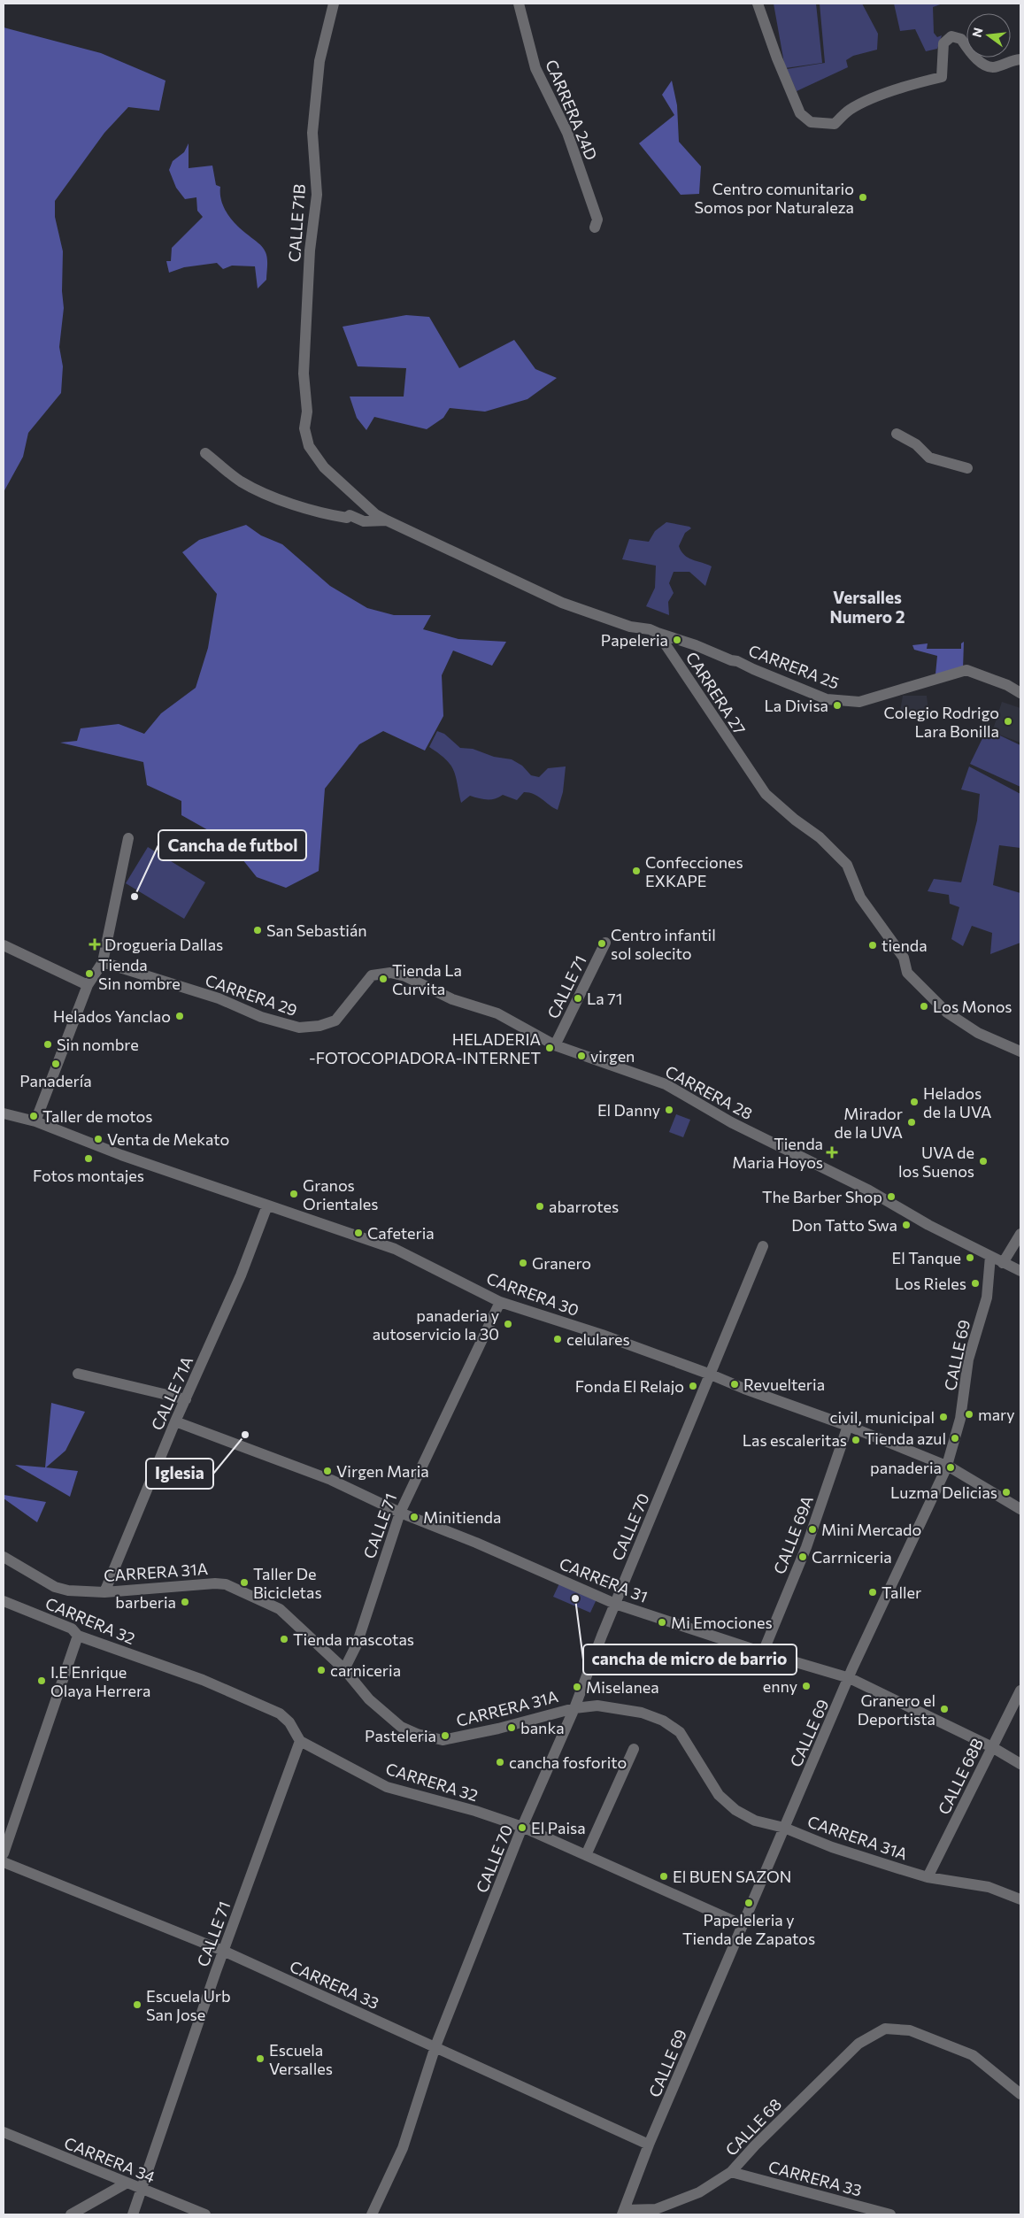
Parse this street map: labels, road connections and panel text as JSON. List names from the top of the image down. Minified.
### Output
{"streets":{"street":["CARRERA 24D","CALLE 71B","CARRERA 25","CARRERA 27","CALLE 71","CARRERA 29","CARRERA 28","CARRERA 30","CALLE 69","CALLE 71A","CALLE 70","CALLE 69A","CARRERA 31A","CARRERA 31","CARRERA 32","CALLE 68B","CARRERA 33","CALLE 68","CARRERA 34"]},"crossings":[["CARRERA 25","CARRERA 27"],["CALLE 71","CARRERA 28"],["CALLE 71","CARRERA 30"],["CALLE 71","CARRERA 31A"],["CALLE 71","CARRERA 31"],["CALLE 71","CARRERA 32"],["CALLE 71","CARRERA 33"],["CALLE 71","CARRERA 34"],["CARRERA 29","CARRERA 28"],["CARRERA 28","CALLE 69"],["CARRERA 30","CALLE 69"],["CARRERA 30","CALLE 71A"],["CARRERA 30","CALLE 70"],["CARRERA 30","CALLE 69A"],["CALLE 69","CARRERA 31A"],["CALLE 69","CARRERA 31"],["CALLE 69","CARRERA 32"],["CALLE 69","CARRERA 33"],["CALLE 69","CALLE 68"],["CALLE 71A","CARRERA 31A"],["CALLE 71A","CARRERA 31"],["CALLE 70","CARRERA 31A"],["CALLE 70","CARRERA 31"],["CALLE 70","CARRERA 32"],["CALLE 70","CARRERA 33"],["CALLE 69A","CARRERA 31"],["CARRERA 31A","CALLE 68B"],["CARRERA 31","CALLE 68B"],["CARRERA 33","CALLE 68"]],"districts":["Versalles Numero 2"],"places":{"other":["Centro comunitario Somos por Naturaleza","Papeleria","La Divisa","Colegio Rodrigo Lara Bonilla","Confecciones EXKAPE","Cancha de futbol","San Sebastián","Centro infantil sol solecito","tienda","Tienda Sin nombre","Tienda La Curvita","La 71","Los Monos","Helados Yanclao","Sin nombre","HELADERIA -FOTOCOPIADORA-INTERNET","virgen","Panadería","Helados de la UVA","El Danny","Taller de motos","Mirador de la UVA","Venta de Mekato","Fotos montajes","UVA de los Suenos","Granos Orientales","The Barber Shop","abarrotes","Don Tatto Swa","Cafeteria","El Tanque","Granero","Los Rieles","panaderia y autoservicio la 30","celulares","Revuelteria","Fonda El Relajo","mary","civil, municipal","Iglesia","Tienda azul","Las escaleritas","panaderia","Virgen Maria","Luzma Delicias","Minitienda","Mini Mercado","Carrniceria","Taller De Bicicletas","Taller","cancha de micro de barrio","barberia","Mi Emociones","Tienda mascotas","carniceria","I.E Enrique Olaya Herrera","enny","Miselanea","Granero el Deportista","banka","Pasteleria","cancha fosforito","El Paisa","El BUEN SAZON","Papeleleria y Tienda de Zapatos","Escuela Urb San Jose","Escuela Versalles"],"health":["Drogueria Dallas","Tienda Maria Hoyos"]},"north":"left"}
